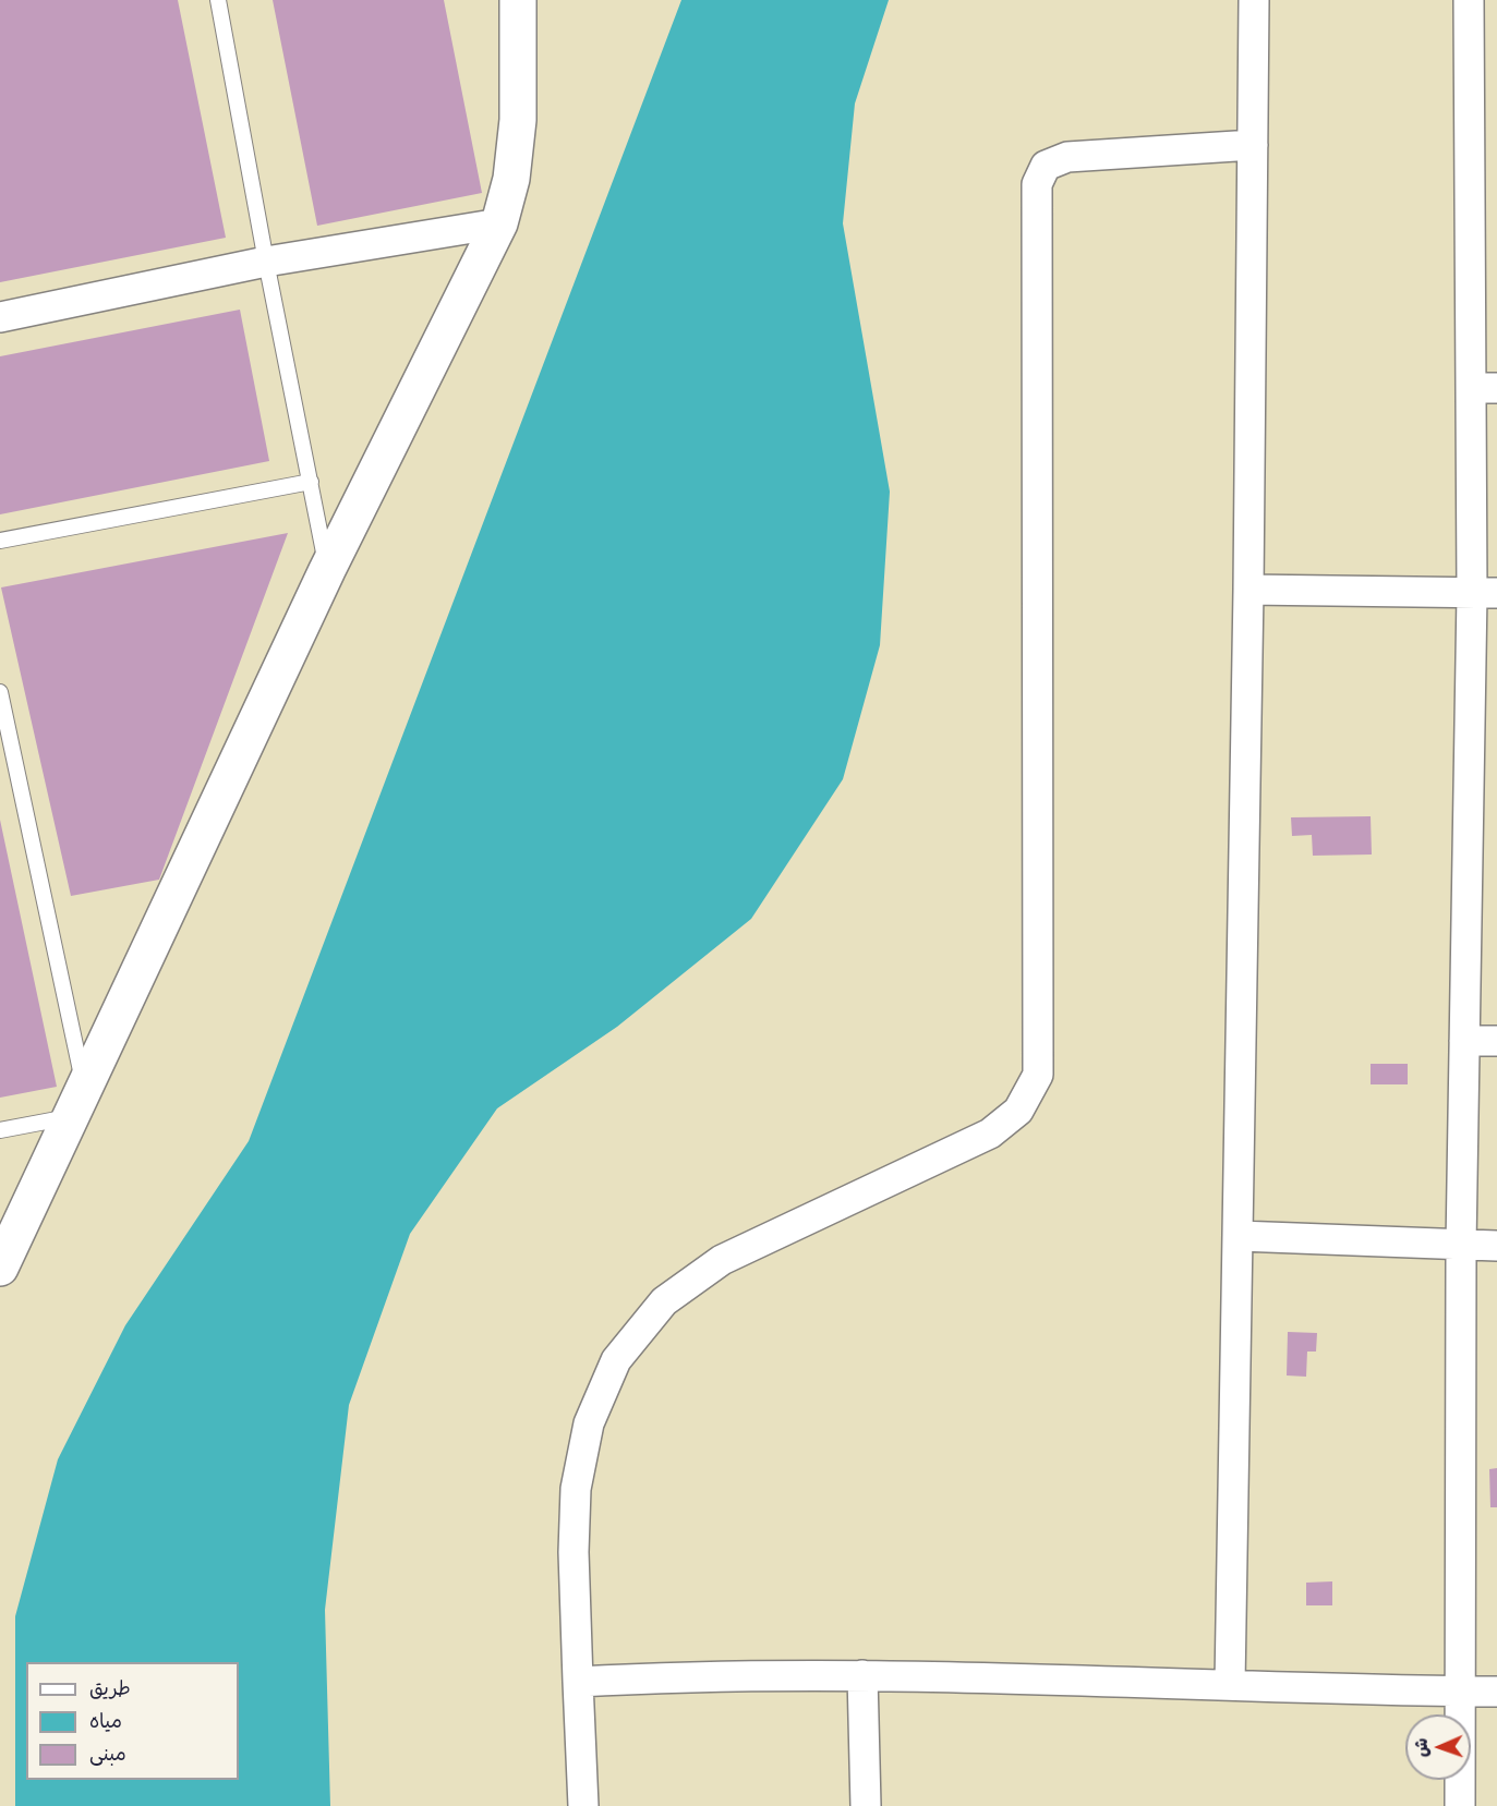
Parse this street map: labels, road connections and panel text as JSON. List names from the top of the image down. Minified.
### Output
{"legend":["طريق","مياه","مبنى"],"north":"left"}
